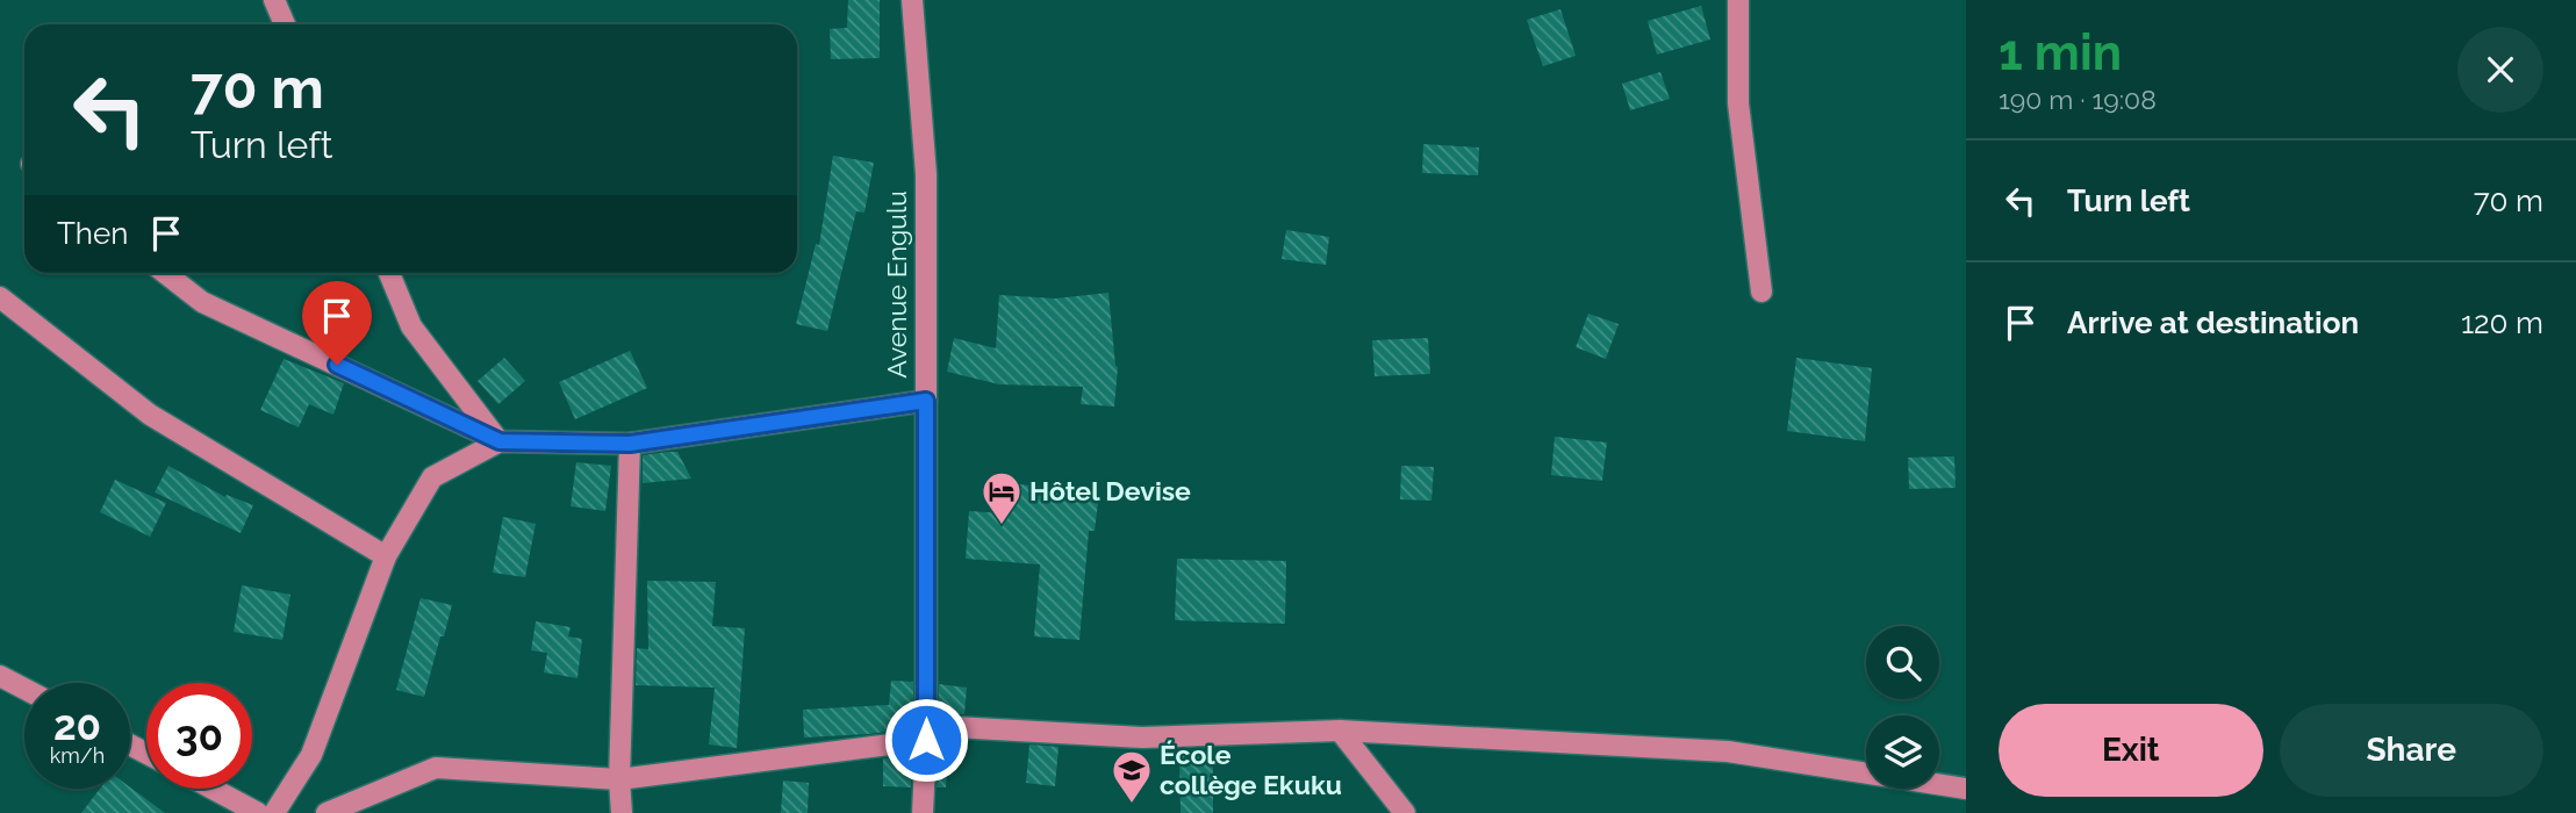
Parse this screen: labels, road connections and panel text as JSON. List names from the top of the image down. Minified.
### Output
{"streets":{"street":["Avenue Engulu"]},"places":{"hotel":["Hôtel Devise"],"school or university":["École collège Ekuku"]},"page":{"heading":["1 min","190 m · 19:08"],"turn":["70 m","Turn left"],"list":[{"name":"Turn left","value":"70 m"},{"name":"Arrive at destination","value":"120 m"}],"then":"Then","speed":"20 km/h","limit":"30","buttons":["Exit","Share"]}}
